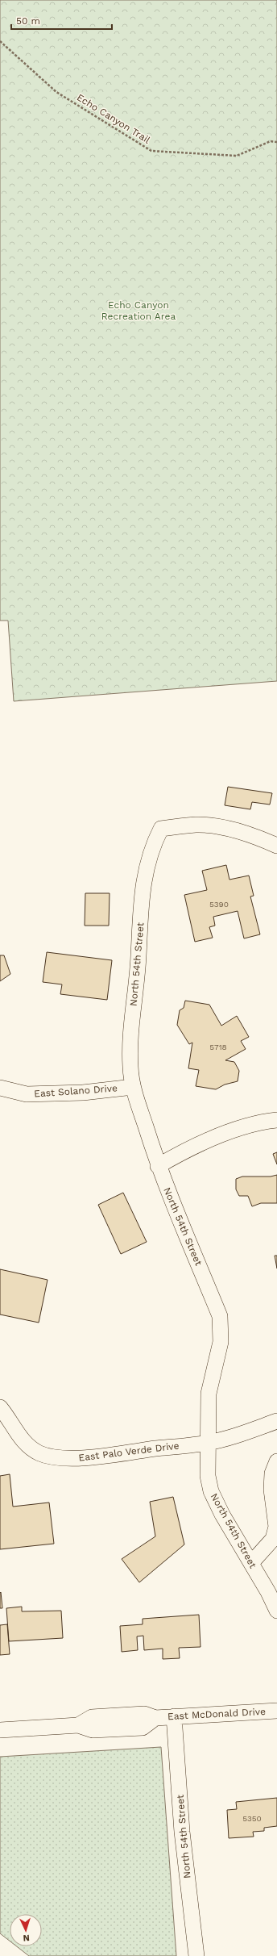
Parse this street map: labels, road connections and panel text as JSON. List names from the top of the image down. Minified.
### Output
{"streets":{"street":["North 54th Street","East Solano Drive","East Palo Verde Drive","East McDonald Drive"],"path":["Echo Canyon Trail"]},"crossings":[["North 54th Street","East Solano Drive"],["North 54th Street","East Palo Verde Drive"],["North 54th Street","East McDonald Drive"]],"parks":["Echo Canyon Recreation Area"],"house_numbers":["5390","5718","5350"],"scale_bar":"50 m","north":"bottom"}
